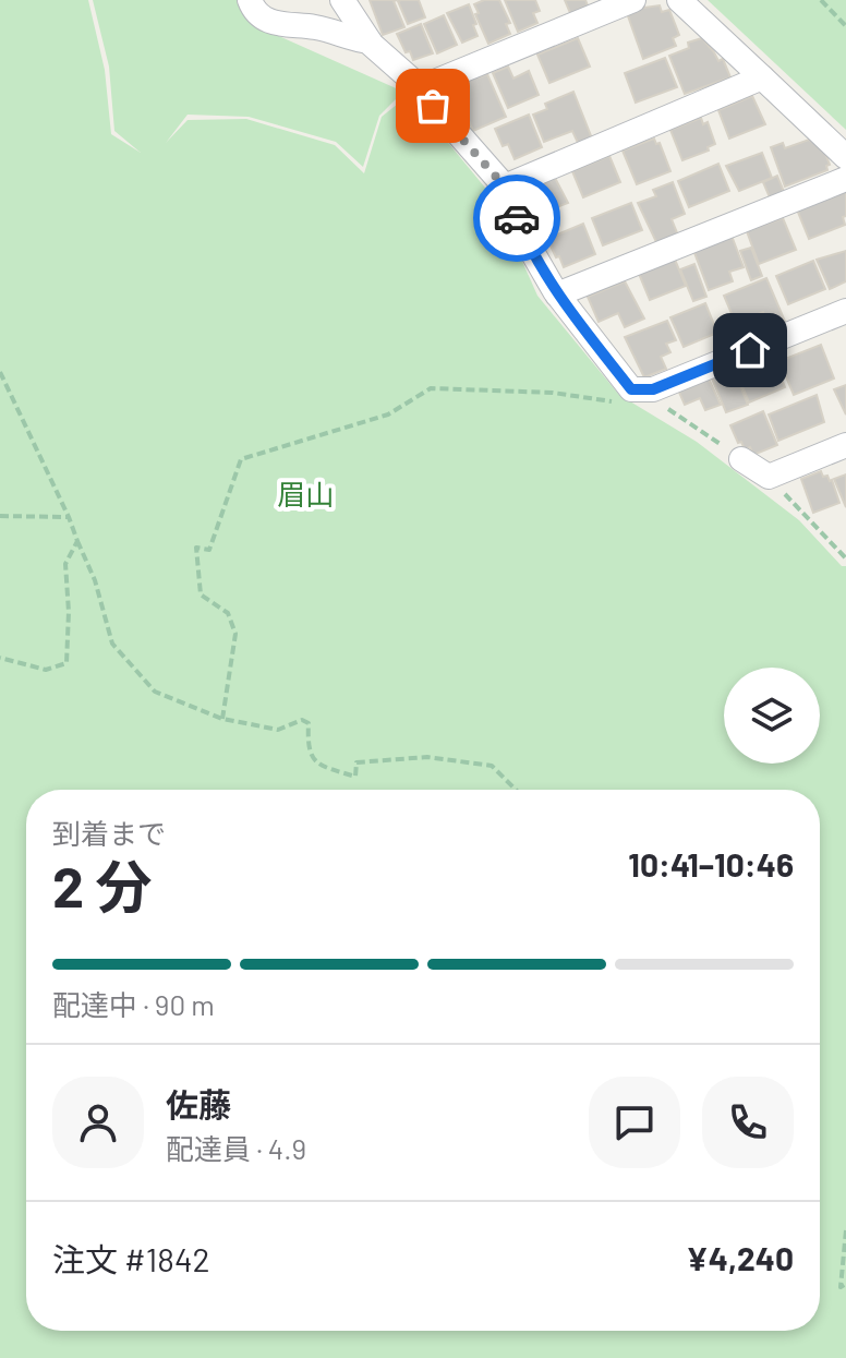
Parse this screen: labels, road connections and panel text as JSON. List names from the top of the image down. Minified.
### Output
{"parks":["眉山"],"page":{"heading":["2 分","到着まで","10:41–10:46"],"panel":["佐藤","配達員 · 4.9","注文 #1842","¥4,240"],"bar":"配達中 · 90 m"}}
